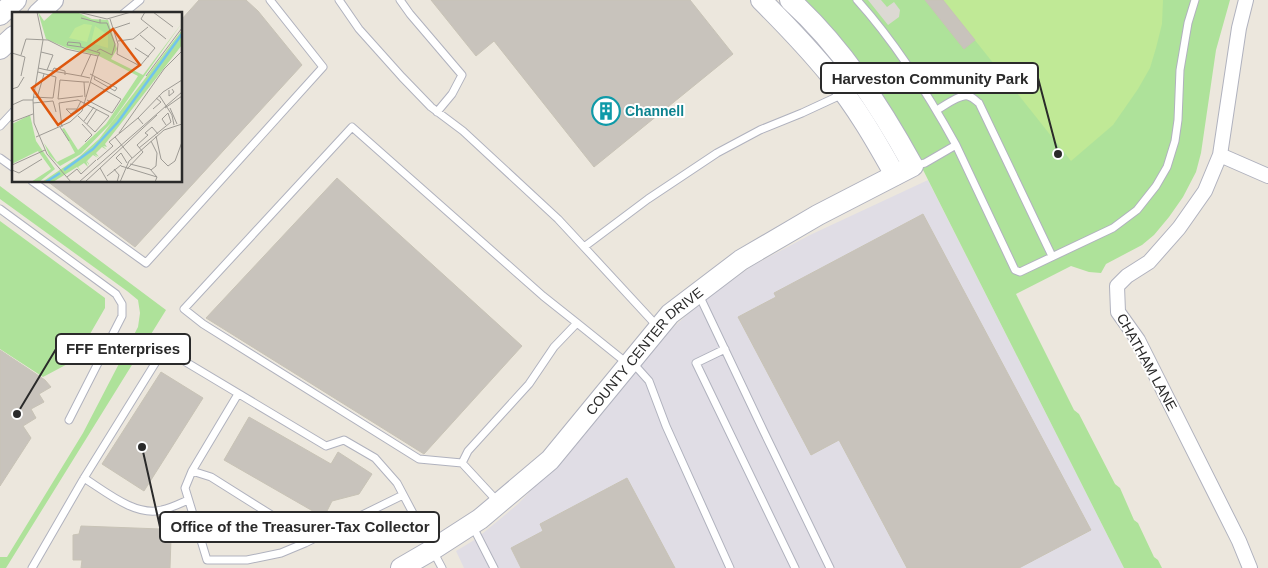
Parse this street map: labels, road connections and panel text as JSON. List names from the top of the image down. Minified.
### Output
{"streets":{"street":["COUNTY CENTER DRIVE","CHATHAM LANE"]},"places":{"building":["Channell"],"other":["Harveston Community Park","FFF Enterprises","Office of the Treasurer-Tax Collector"]}}
